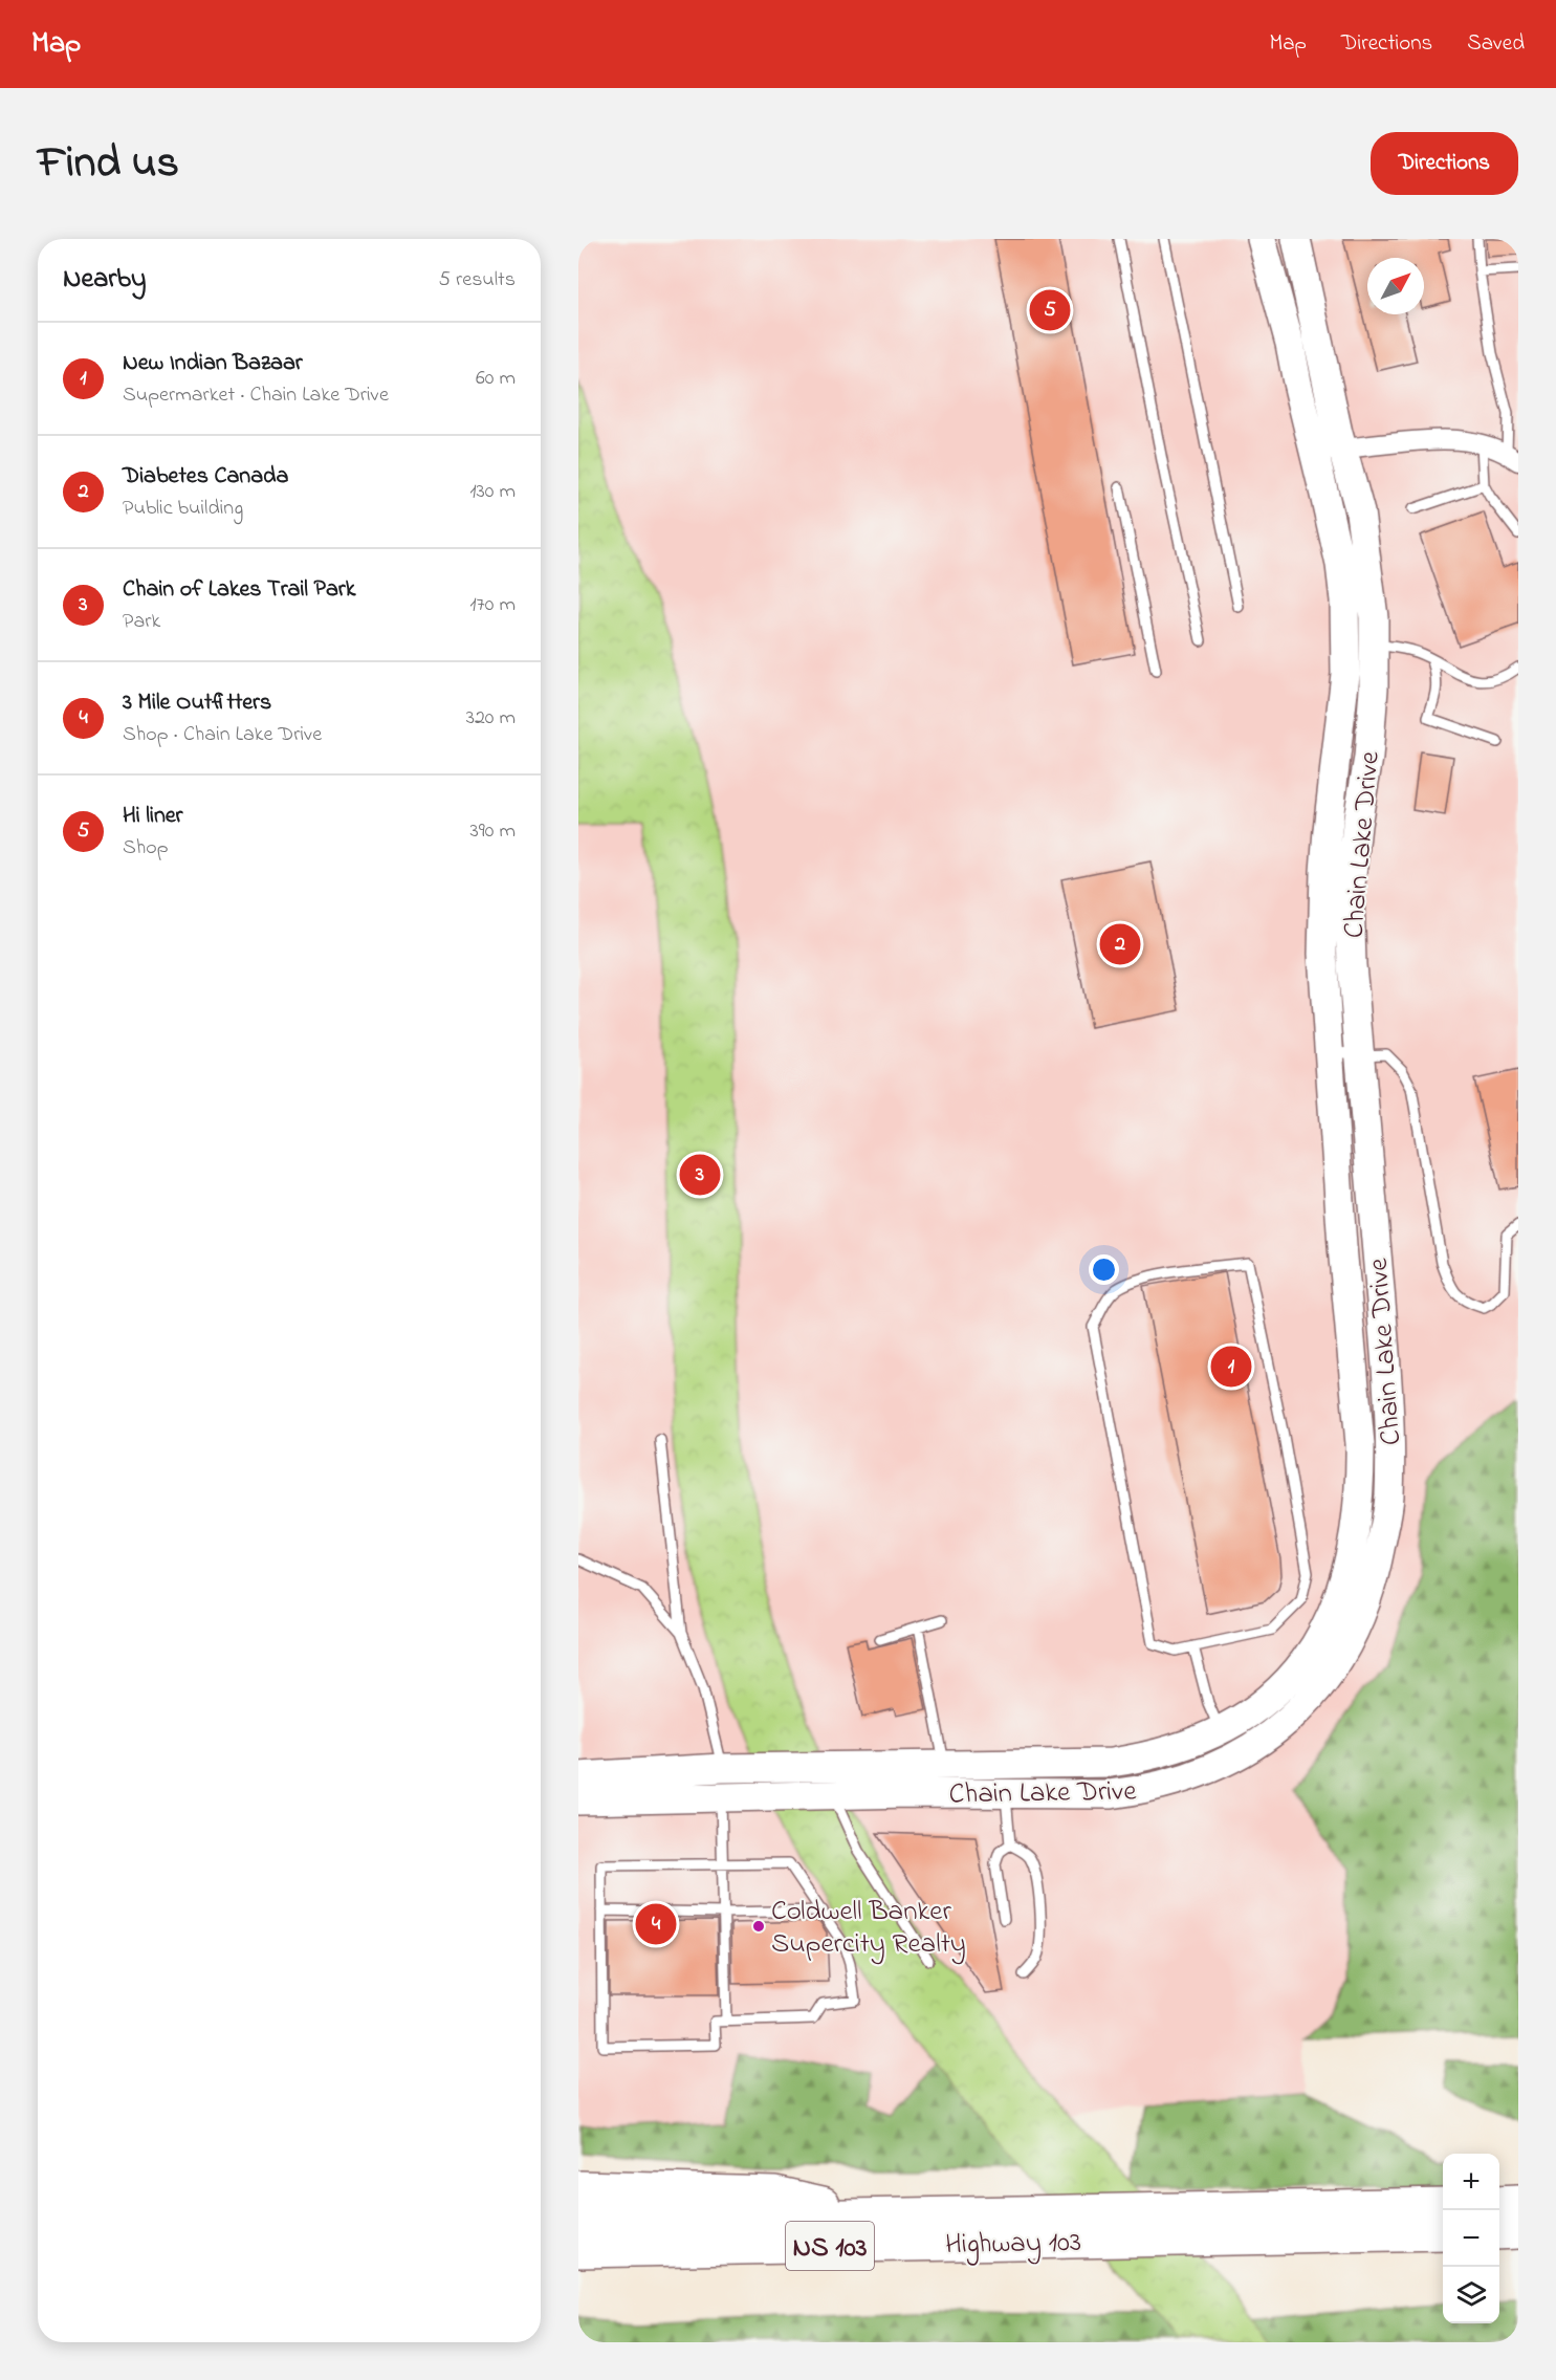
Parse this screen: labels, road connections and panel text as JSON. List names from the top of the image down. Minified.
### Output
{"streets":{"highway":["Highway 103","NS 103"],"street":["Chain Lake Drive"]},"places":["Coldwell Banker Supercity Realty"],"north":"top right","page":{"header":"Map","nav":["Map","Directions","Saved"],"title":"Find us","buttons":"Directions","heading":["Nearby","5 results"],"pins":["5","2","3","1","4"],"list":[{"mark":"1","name":"New Indian Bazaar","note":"Supermarket · Chain Lake Drive","value":"60 m"},{"mark":"2","name":"Diabetes Canada","note":"Public building","value":"130 m"},{"mark":"3","name":"Chain of Lakes Trail Park","note":"Park","value":"170 m"},{"mark":"4","name":"3 Mile Outfitters","note":"Shop · Chain Lake Drive","value":"320 m"},{"mark":"5","name":"Hi liner","note":"Shop","value":"390 m"}],"map_buttons":["+","−"]}}
